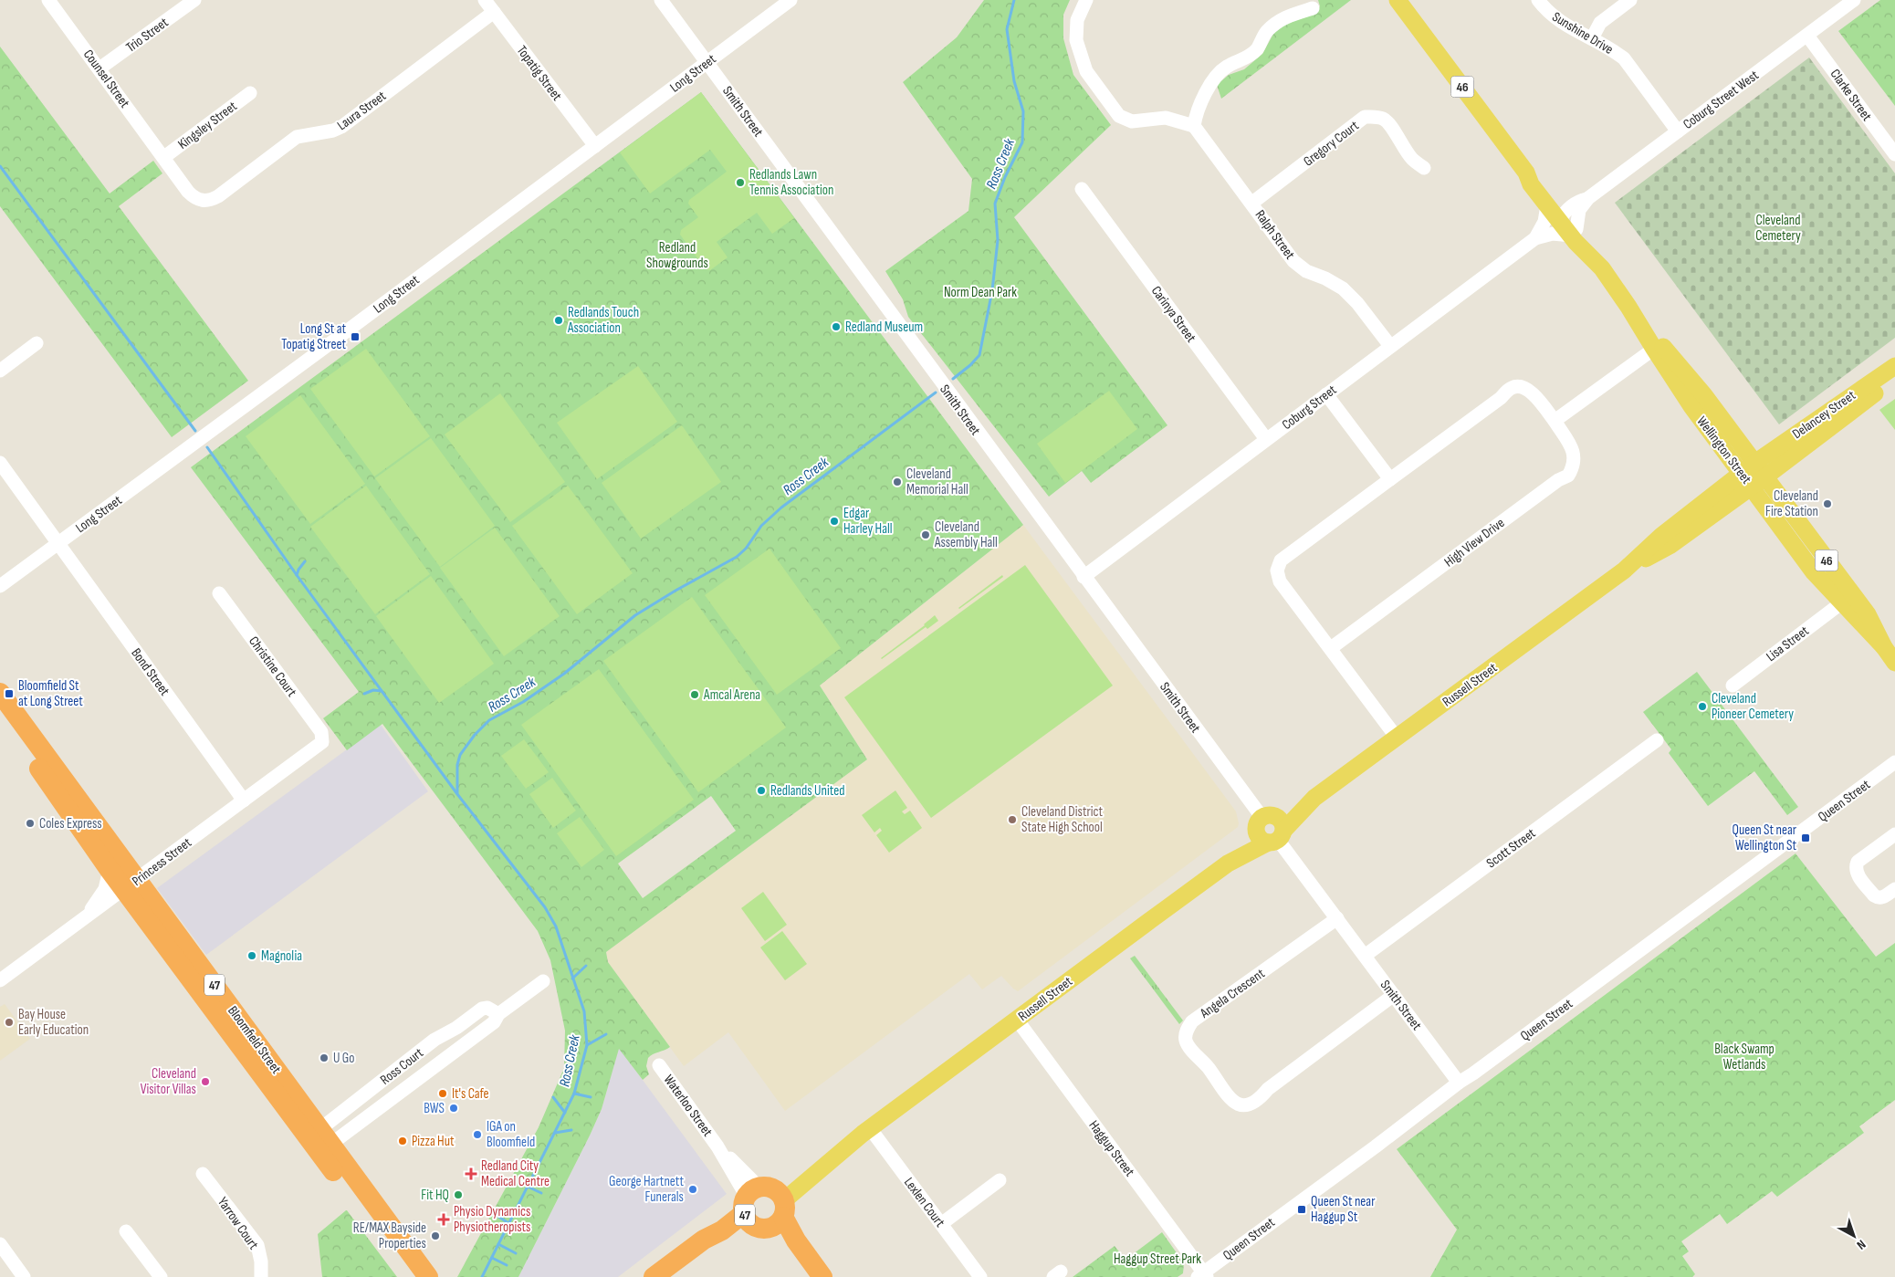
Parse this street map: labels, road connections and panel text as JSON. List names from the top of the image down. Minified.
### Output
{"streets":{"highway":["Russell Street","47","Bloomfield Street","Waterloo Street"],"main road":["46","Delancey Street","Wellington Street"],"street":["Sunshine Drive","Trio Street","Topatig Street","Long Street","Counsel Street","Clarke Street","Coburg Street West","Laura Street","Smith Street","Kingsley Street","Gregory Court","Ralph Street","Carinya Street","Coburg Street","High View Drive","Lisa Street","Christine Court","Bond Street","Queen Street","Scott Street","Princess Street","Angela Crescent","Ross Court","Haggup Street","Lexlen Court","Yarrow Court"]},"crossings":[["Sunshine Drive","Coburg Street West"],["Trio Street","Counsel Street"],["Topatig Street","Long Street"],["Topatig Street","Laura Street"],["Long Street","Smith Street"],["Long Street","Bond Street"],["Counsel Street","Laura Street"],["Counsel Street","Kingsley Street"],["Clarke Street","Coburg Street West"],["Coburg Street West","Coburg Street"],["Coburg Street West","Wellington Street"],["Laura Street","Kingsley Street"],["Smith Street","Coburg Street"],["Smith Street","Russell Street"],["Smith Street","Queen Street"],["Smith Street","Scott Street"],["Smith Street","Angela Crescent"],["Gregory Court","Ralph Street"],["Ralph Street","Coburg Street"],["Carinya Street","Coburg Street"],["Coburg Street","Wellington Street"],["Delancey Street","Wellington Street"],["Delancey Street","Russell Street"],["Wellington Street","Lisa Street"],["Wellington Street","Russell Street"],["High View Drive","Russell Street"],["Christine Court","Princess Street"],["Bond Street","Princess Street"],["Russell Street","Waterloo Street"],["Russell Street","Haggup Street"],["Russell Street","Lexlen Court"],["Queen Street","Haggup Street"],["Princess Street","Bloomfield Street"],["Bloomfield Street","Ross Court"]],"water":["Ross Creek"],"parks":["Cleveland Cemetery","Redland Showgrounds","Norm Dean Park","Black Swamp Wetlands","Haggup Street Park"],"places":{"other":["Redlands Lawn Tennis Association","Redlands Touch Association","Redland Museum","Cleveland Memorial Hall","Cleveland Fire Station","Edgar Harley Hall","Cleveland Assembly Hall","Amcal Arena","Cleveland Pioneer Cemetery","Redlands United","Cleveland District State High School","Coles Express","Magnolia","Bay House Early Education","U Go","Cleveland Visitor Villas","It's Cafe","BWS","IGA on Bloomfield","Pizza Hut","George Hartnett Funerals","Fit HQ","RE/MAX Bayside Properties"],"transit":["Long St at Topatig Street","Bloomfield St at Long Street","Queen St near Wellington St","Queen St near Haggup St"],"health":["Redland City Medical Centre","Physio Dynamics Physiotheropists"]},"north":"bottom right"}
